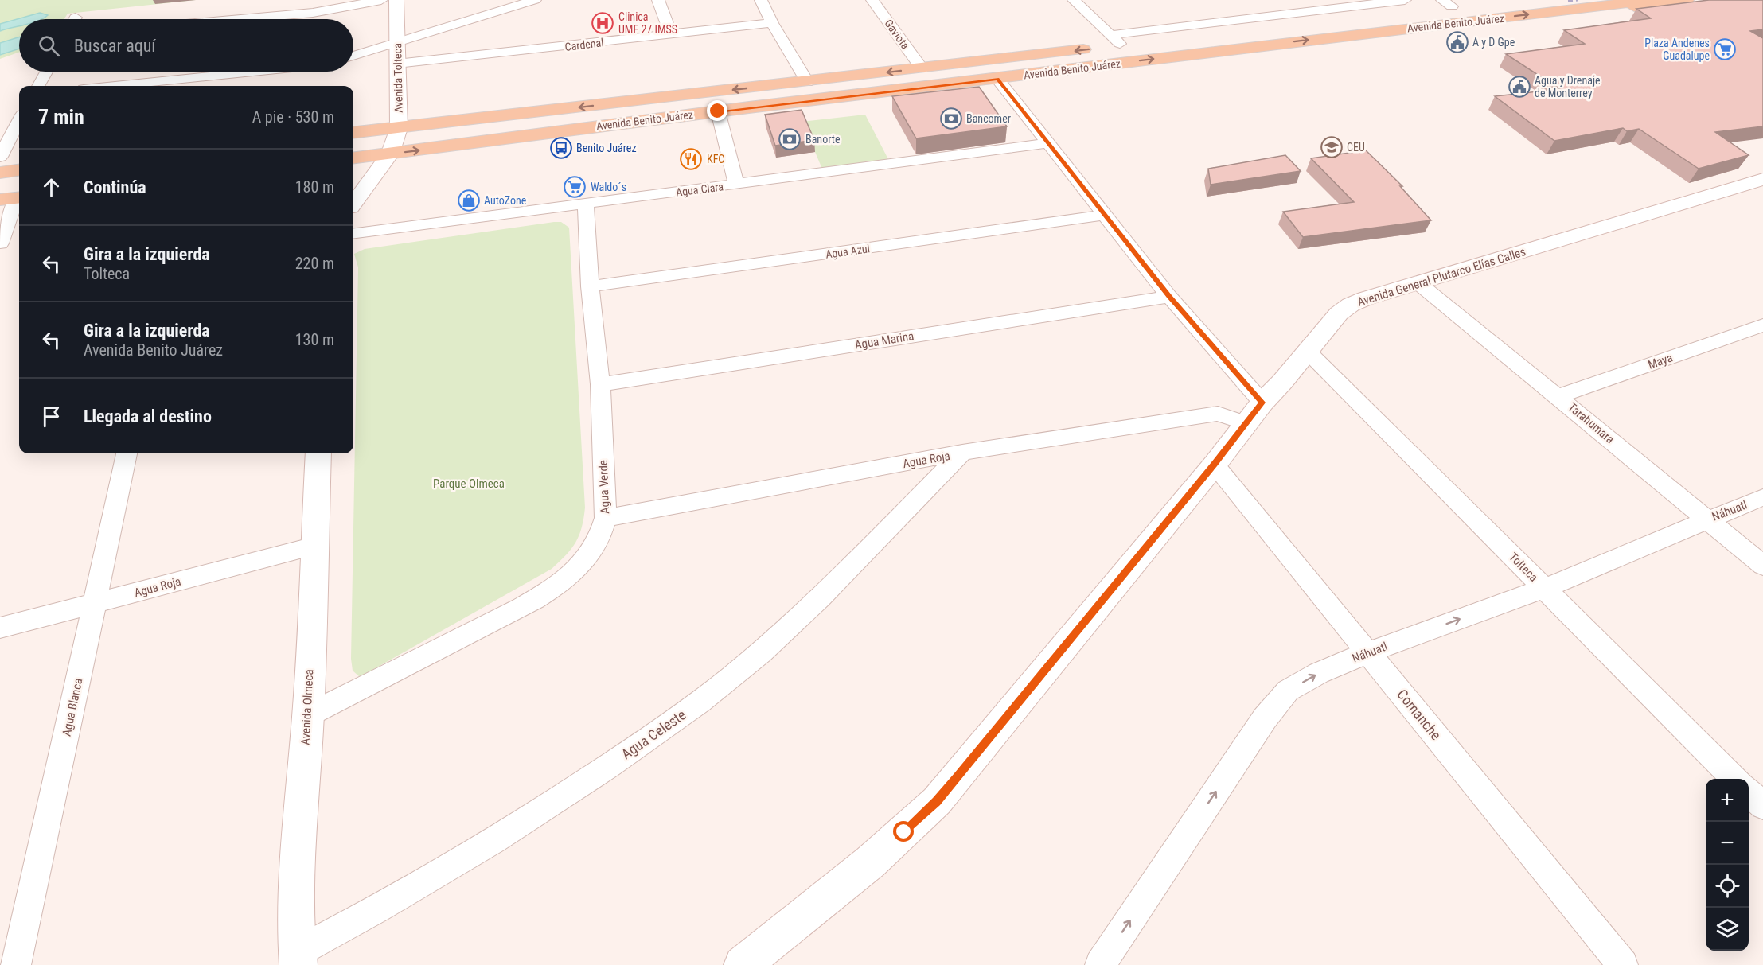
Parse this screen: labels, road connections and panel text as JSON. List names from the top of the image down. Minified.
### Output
{"streets":{"main road":["Avenida Benito Juárez"],"street":["Gaviota","Cardenal","Avenida Tolteca","Agua Clara","Agua Azul","Avenida General Plutarco Elías Calles","Agua Marina","Maya","Tarahumara","Agua Roja","Agua Verde","Náhuatl","Tolteca","Agua Blanca","Avenida Olmeca","Comanche","Agua Celeste"]},"crossings":[["Avenida Benito Juárez","Gaviota"],["Avenida Benito Juárez","Avenida Tolteca"],["Cardenal","Avenida Tolteca"],["Agua Clara","Agua Verde"],["Agua Azul","Agua Verde"],["Avenida General Plutarco Elías Calles","Tarahumara"],["Avenida General Plutarco Elías Calles","Agua Roja"],["Avenida General Plutarco Elías Calles","Tolteca"],["Avenida General Plutarco Elías Calles","Comanche"],["Agua Marina","Agua Verde"],["Maya","Tarahumara"],["Tarahumara","Náhuatl"],["Agua Roja","Agua Verde"],["Agua Roja","Agua Blanca"],["Agua Roja","Avenida Olmeca"],["Agua Roja","Agua Celeste"],["Agua Verde","Avenida Olmeca"],["Náhuatl","Tolteca"],["Náhuatl","Comanche"],["Avenida Olmeca","Agua Celeste"]],"one_way":["Náhuatl"],"parks":["Parque Olmeca"],"places":{"hospital":["Clinica UMF 27 IMSS"],"public building":["A y D Gpe","Agua y Drenaje de Monterrey"],"supermarket":["Plaza Andenes Guadalupe","Waldo´s"],"bank":["Bancomer","Banorte"],"school or university":["CEU"],"bus stop":["Benito Juárez"],"restaurant":["KFC"],"shop":["AutoZone"]},"page":{"search":"Buscar aquí","heading":["7 min","A pie · 530 m"],"list":[["Continúa","180 m"],["Gira a la izquierda","Tolteca","220 m"],["Gira a la izquierda","Avenida Benito Juárez","130 m"],"Llegada al destino"],"map_buttons":["+","−"]}}
